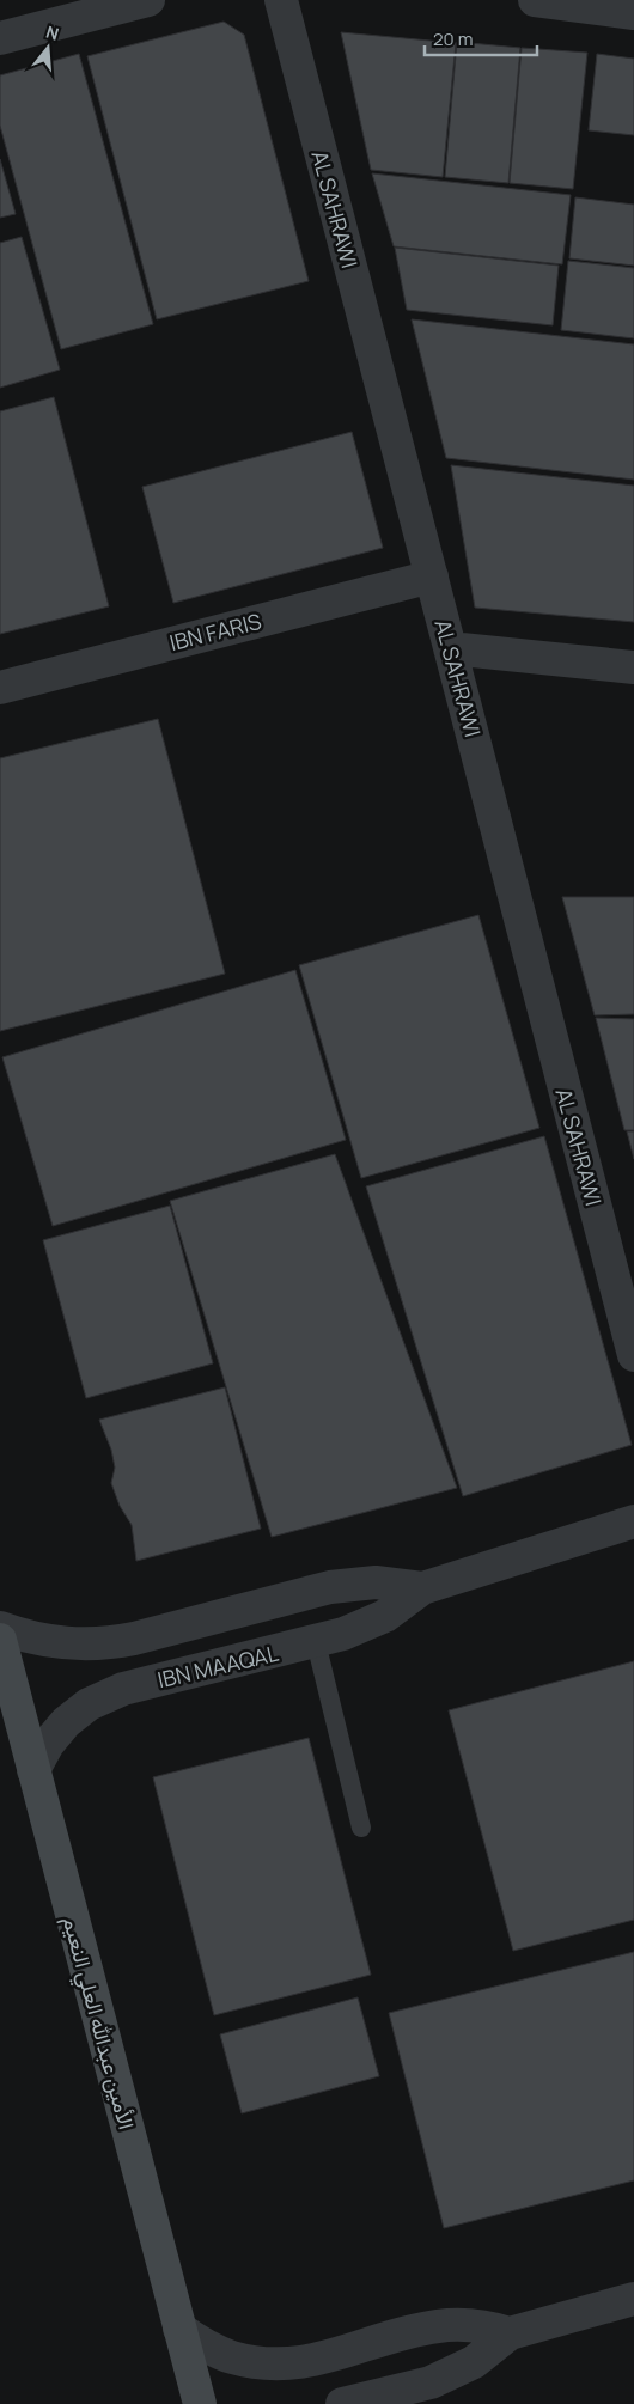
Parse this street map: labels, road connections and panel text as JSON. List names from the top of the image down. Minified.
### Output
{"streets":{"main road":["الأمين عبدالله العلي النعيم"],"street":["AL SAHRAWI","IBN FARIS","IBN MAAQAL"]},"crossings":[["AL SAHRAWI","IBN FARIS"],["IBN MAAQAL","الأمين عبدالله العلي النعيم"]],"scale_bar":"20 m","north":"top"}
